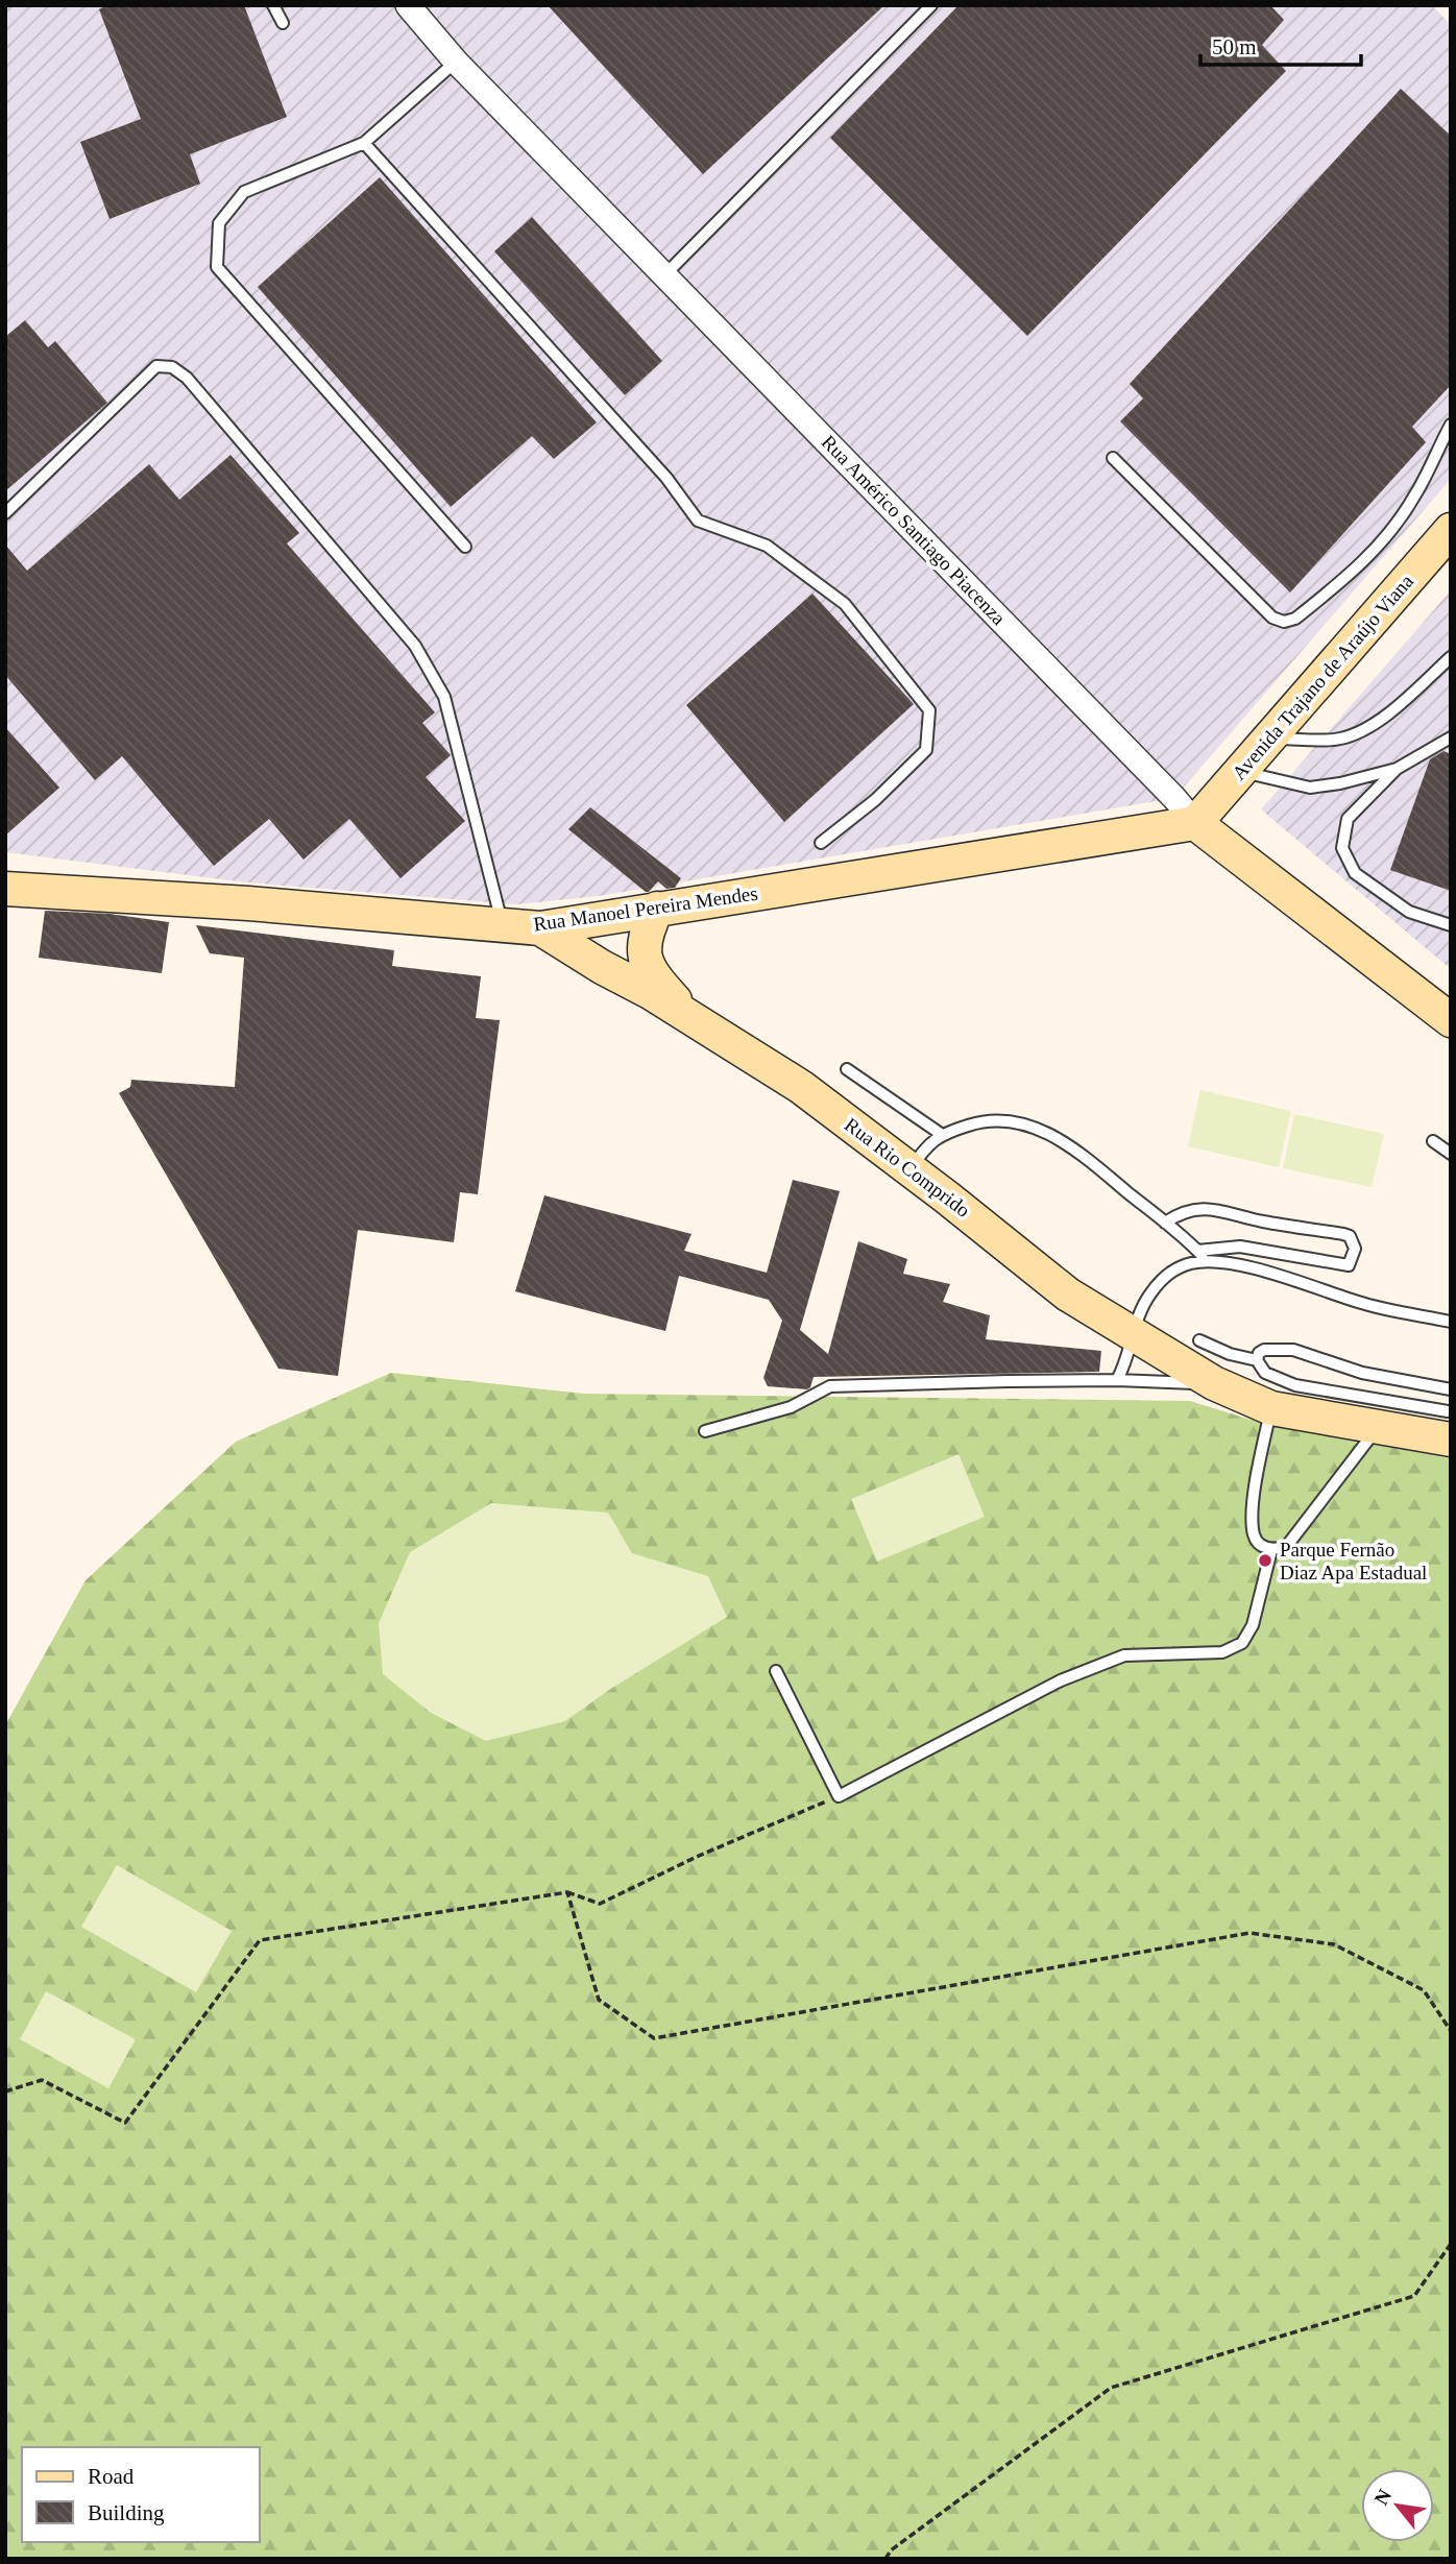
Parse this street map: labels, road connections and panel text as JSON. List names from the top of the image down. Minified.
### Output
{"streets":{"street":["Rua Américo Santiago Piacenza","Avenida Trajano de Araújo Viana","Rua Manoel Pereira Mendes","Rua Rio Comprido"]},"crossings":[["Rua Américo Santiago Piacenza","Avenida Trajano de Araújo Viana"],["Rua Américo Santiago Piacenza","Rua Manoel Pereira Mendes"],["Avenida Trajano de Araújo Viana","Rua Manoel Pereira Mendes"],["Rua Manoel Pereira Mendes","Rua Rio Comprido"]],"places":["Parque Fernão Diaz Apa Estadual"],"legend":["Road","Building"],"scale_bar":"50 m","north":"top left"}
